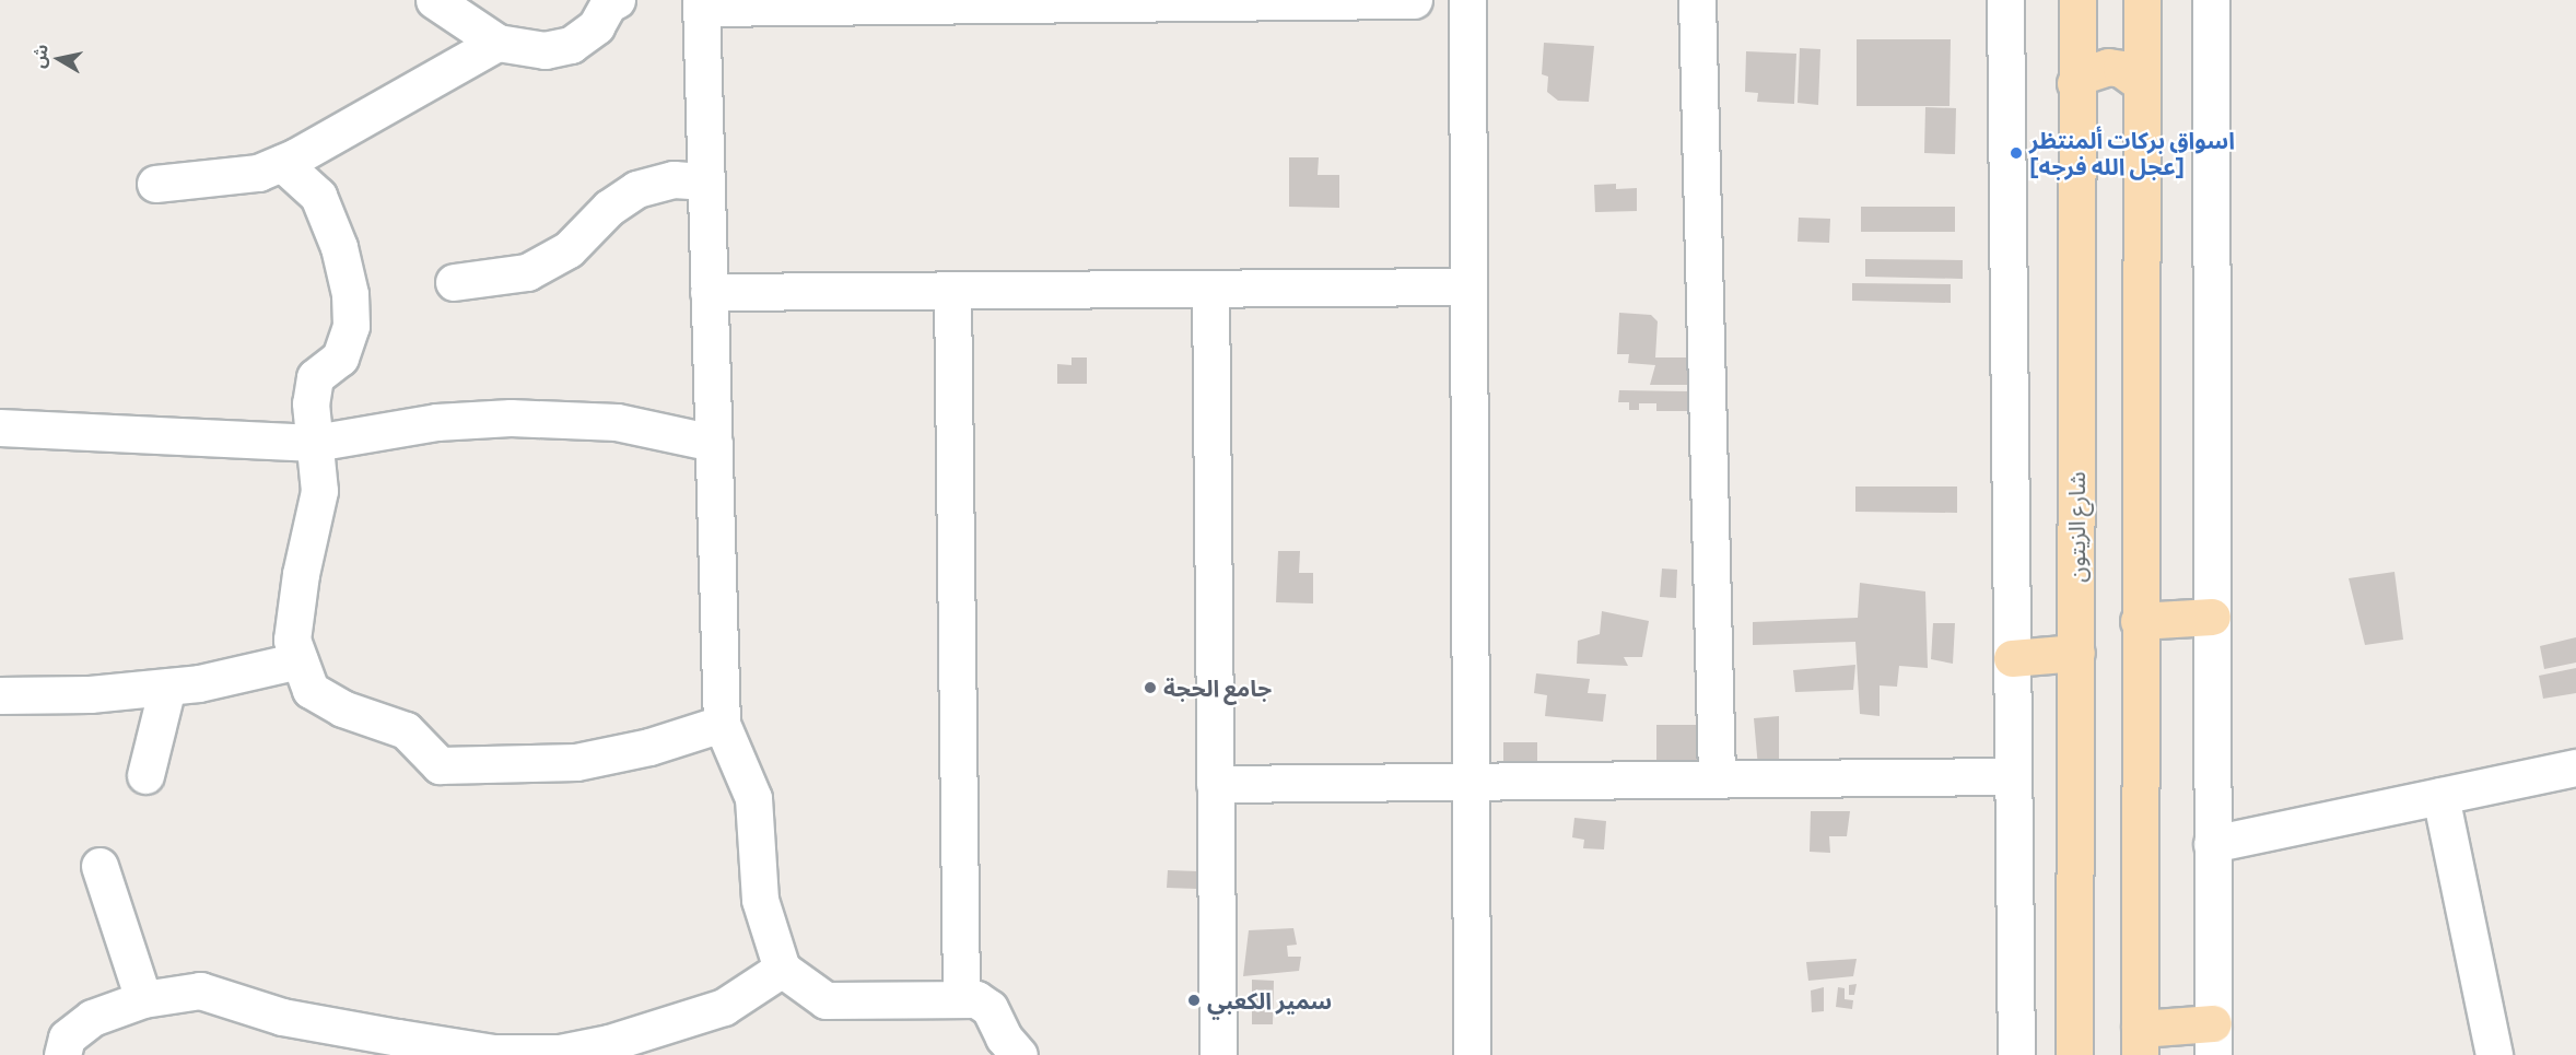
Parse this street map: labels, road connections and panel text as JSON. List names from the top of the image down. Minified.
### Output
{"streets":{"main road":["شارع الزيتون"]},"places":["اسواق بركات ألمنتظر [عجل الله فرجه]","جامع الحجة","سمير الكعبي"],"north":"left"}
